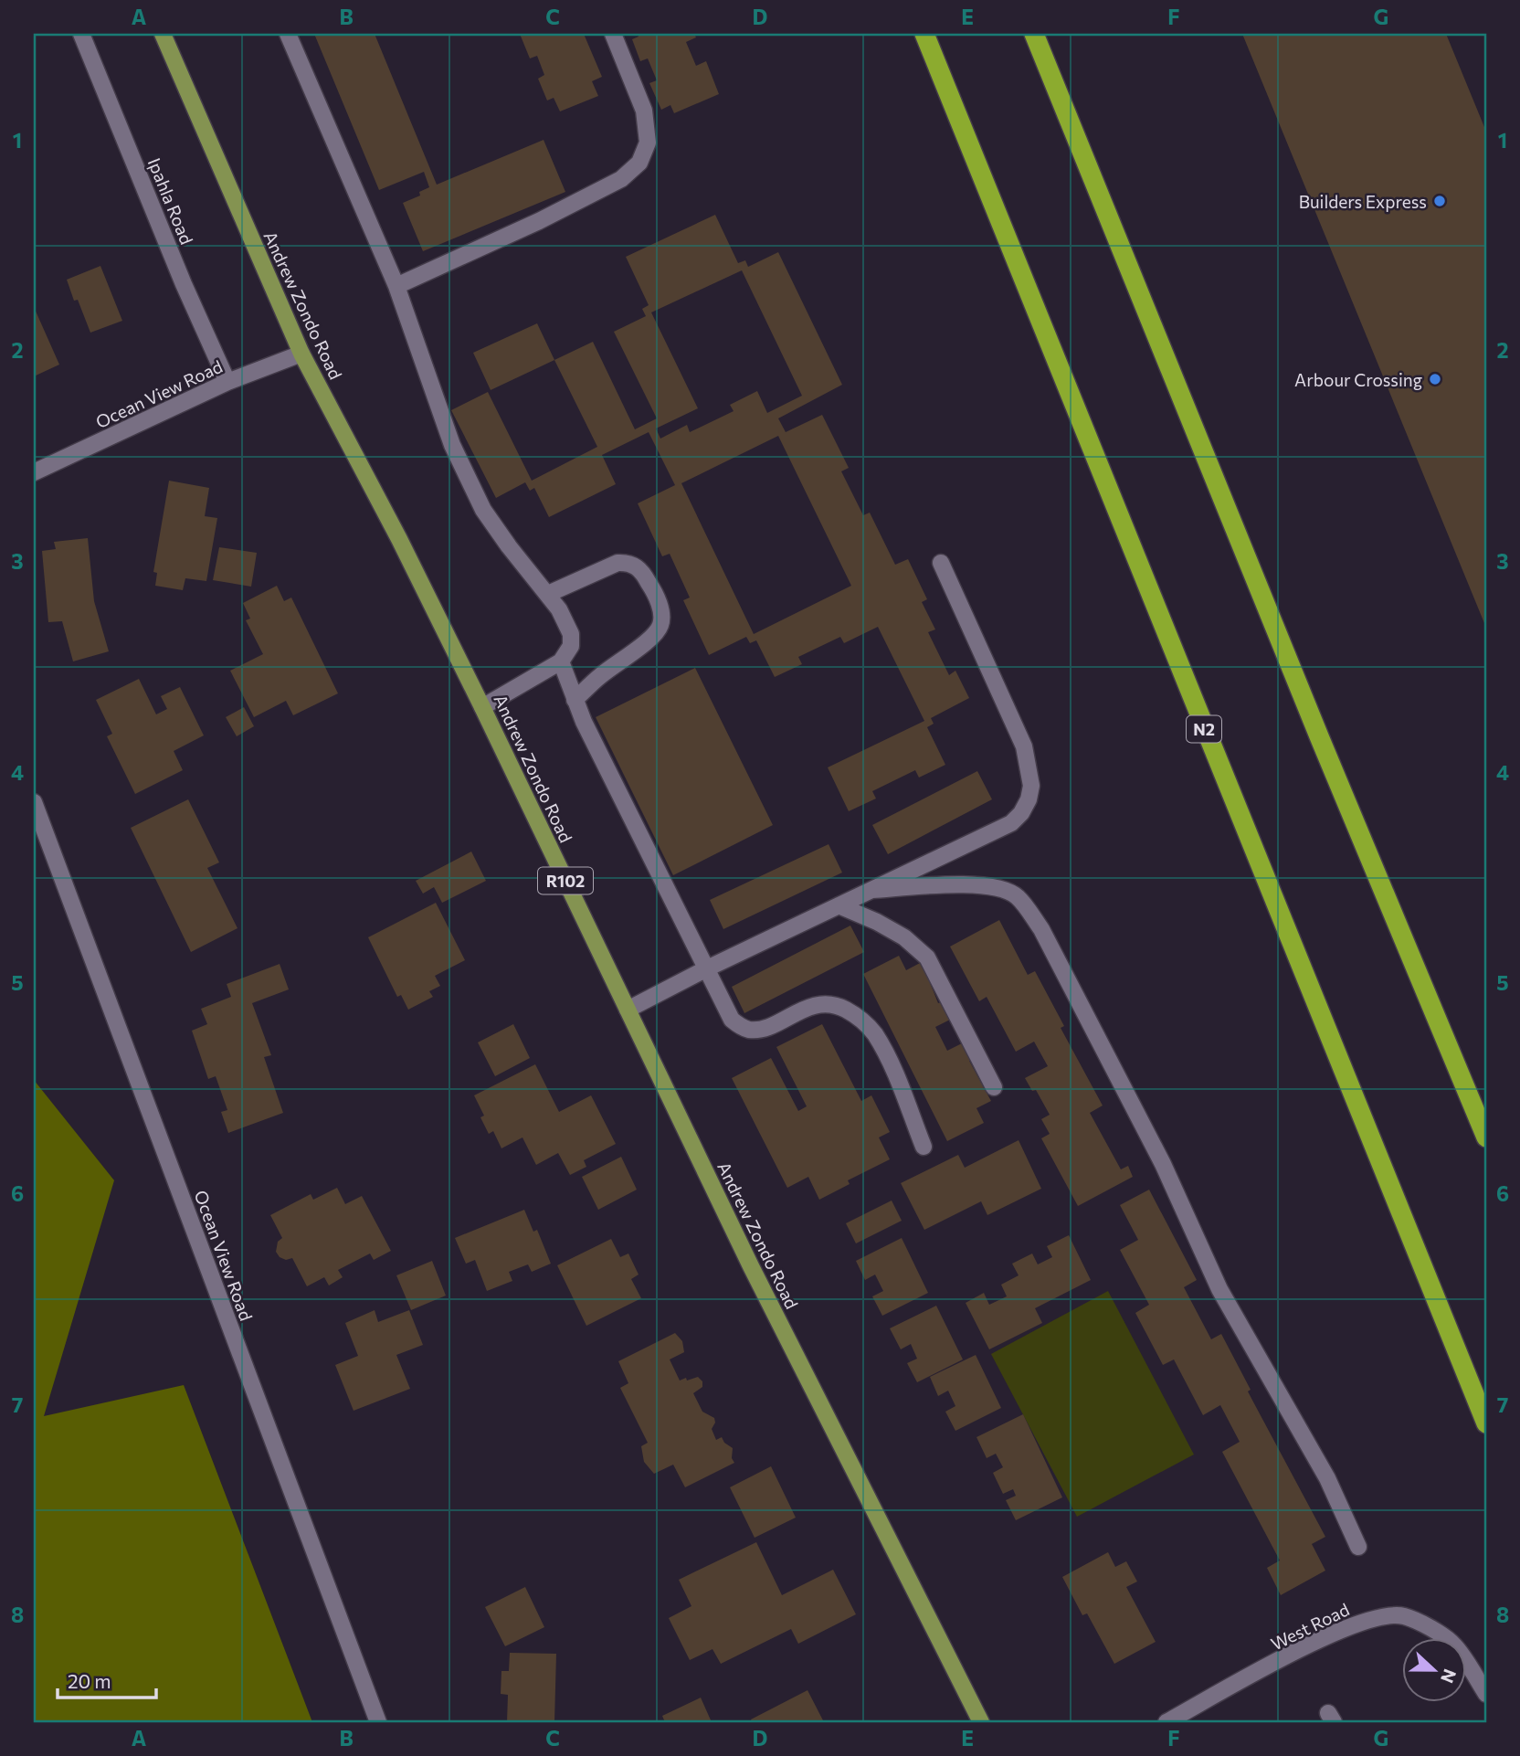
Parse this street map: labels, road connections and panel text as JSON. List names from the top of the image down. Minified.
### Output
{"streets":{"highway":["N2"],"main road":["Andrew Zondo Road","R102"],"street":["Ipahla Road","Ocean View Road","West Road"]},"crossings":[["Ipahla Road","Ocean View Road"],["Andrew Zondo Road","Ocean View Road"]],"places":["Builders Express","Arbour Crossing"],"scale_bar":"20 m","north":"right","grid":{"columns":["A","B","C","D","E","F","G"],"rows":["1","2","3","4","5","6","7","8"]}}
